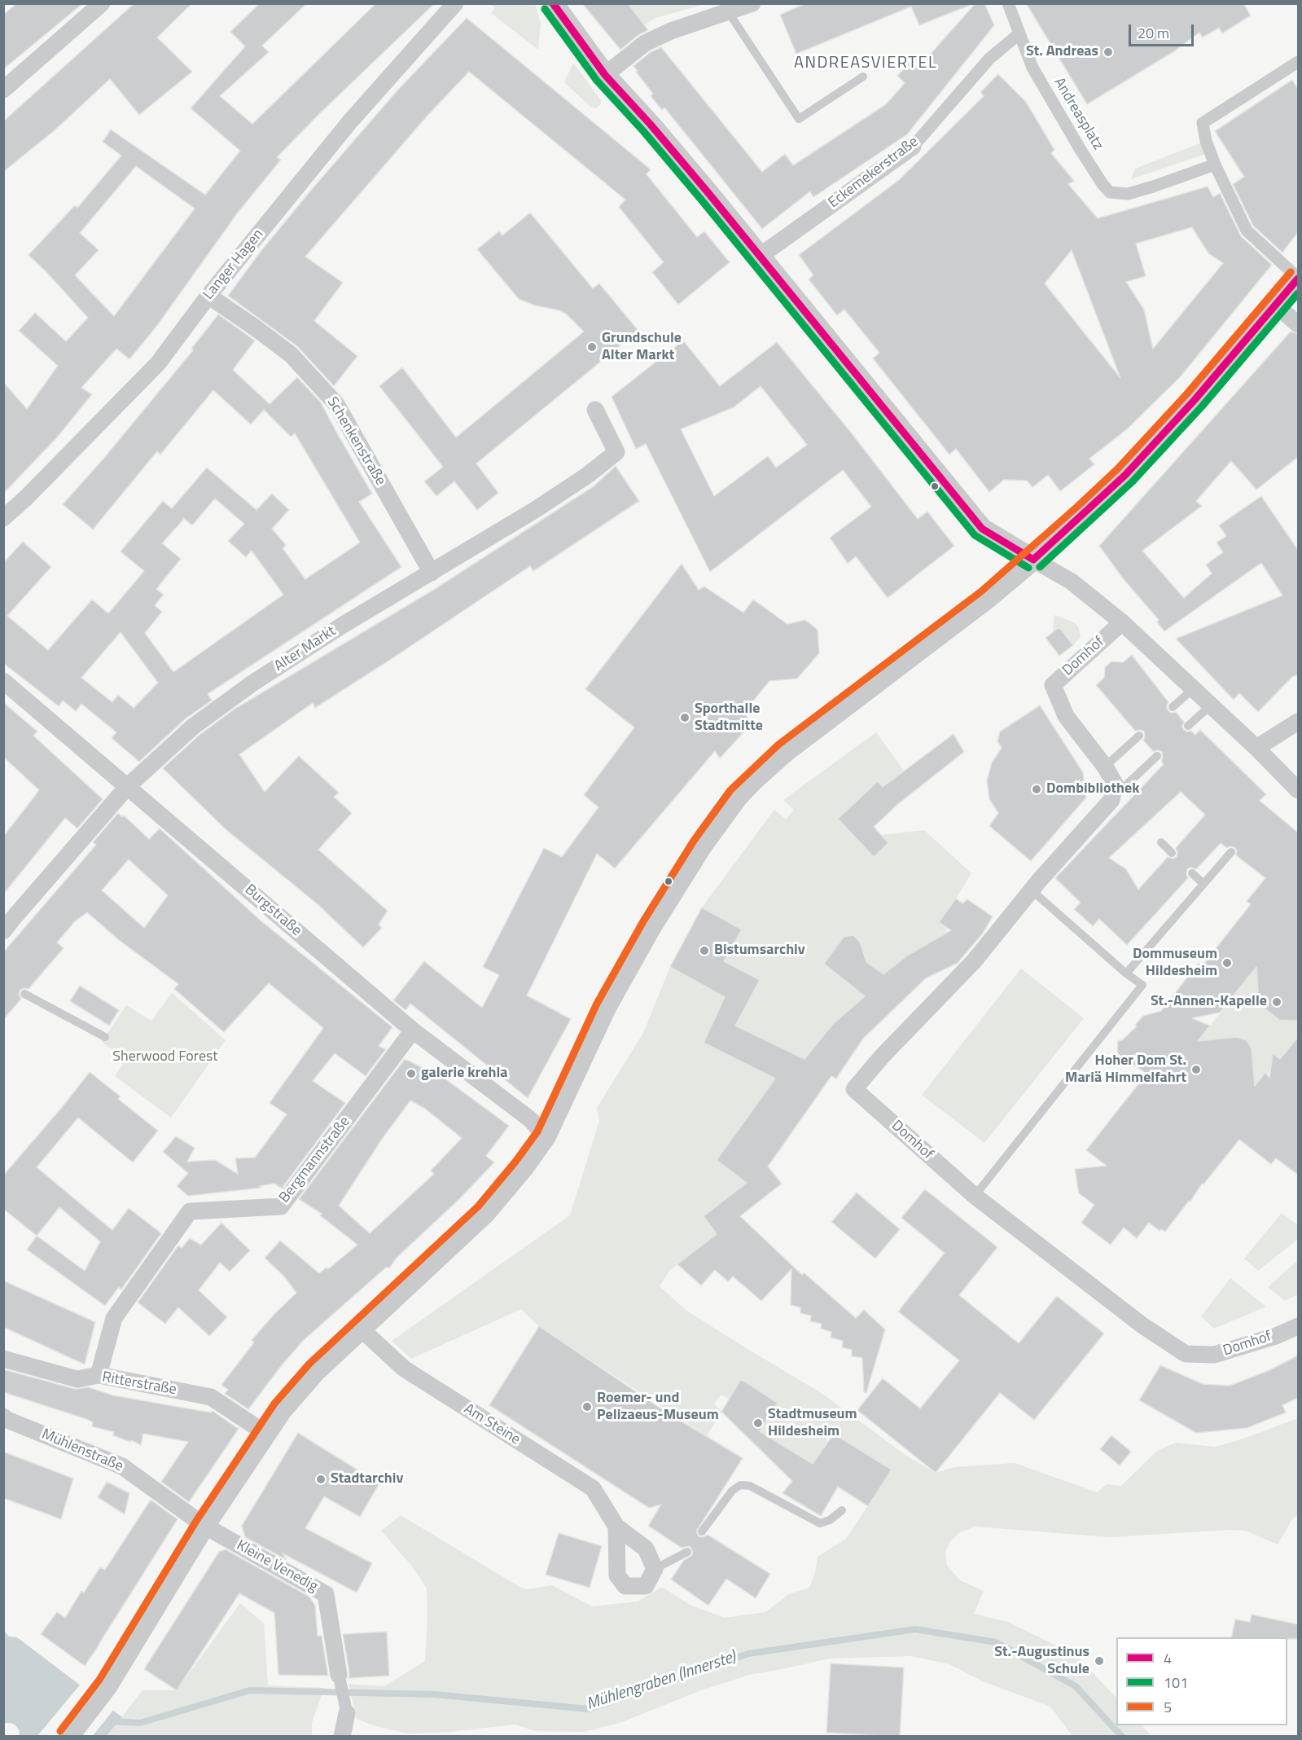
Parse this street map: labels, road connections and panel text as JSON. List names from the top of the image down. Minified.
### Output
{"streets":{"street":["Andreasplatz","Eckemekerstraße","Langer Hagen","Schenkenstraße","Alter Markt","Domhof","Burgstraße","Bergmannstraße","Ritterstraße","Am Steine","Mühlenstraße","Kleine Venedig"]},"crossings":[["Andreasplatz","Eckemekerstraße"],["Langer Hagen","Schenkenstraße"],["Schenkenstraße","Alter Markt"],["Alter Markt","Burgstraße"],["Burgstraße","Bergmannstraße"],["Bergmannstraße","Ritterstraße"],["Mühlenstraße","Kleine Venedig"]],"districts":["ANDREASVIERTEL"],"water":["Mühlengraben (Innerste)"],"parks":["Sherwood Forest"],"places":["St. Andreas","Grundschule Alter Markt","Sporthalle Stadtmitte","Dombibliothek","Bistumsarchiv","Dommuseum Hildesheim","St.-Annen-Kapelle","Hoher Dom St. Mariä Himmelfahrt","galerie krehla","Roemer- und Pelizaeus-Museum","Stadtmuseum Hildesheim","Stadtarchiv","St.-Augustinus Schule"],"lines":["transit line 4","transit line 101","transit line 5"],"legend":["4","101","5"],"scale_bar":"20 m"}
